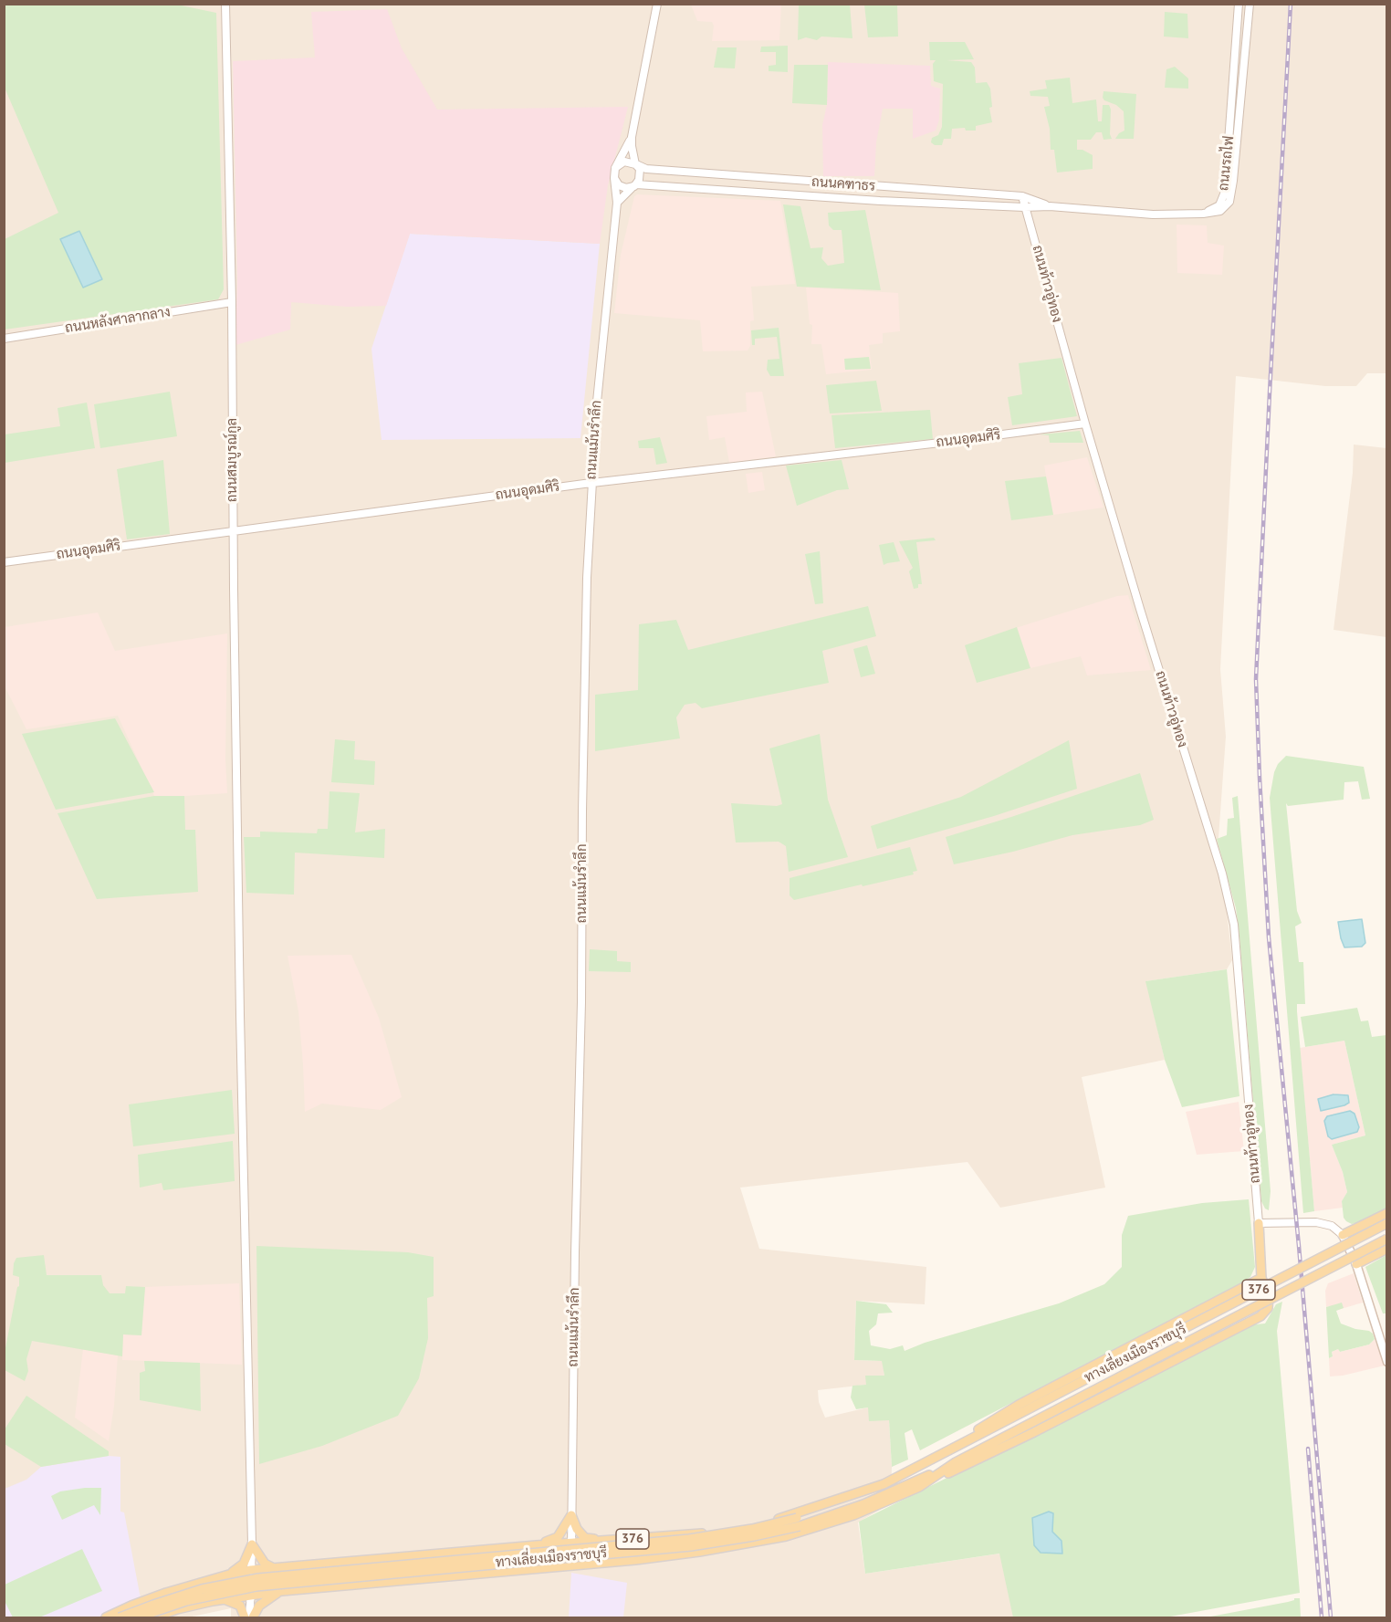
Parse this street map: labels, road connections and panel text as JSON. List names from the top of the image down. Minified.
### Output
{"streets":{"main road":["376","ทางเลี่ยงเมืองราชบุรี"],"street":["ถนนรถไฟ","ถนนคฑาธร","ถนนท้าวอู่ทอง","ถนนหลังศาลากลาง","ถนนอุดมศิริ","ถนนแม้นรำลึก","ถนนสมบูรณ์กูล"]},"crossings":[["ถนนรถไฟ","ถนนคฑาธร"],["ถนนคฑาธร","ถนนท้าวอู่ทอง"],["ถนนคฑาธร","ถนนแม้นรำลึก"],["ถนนท้าวอู่ทอง","ถนนอุดมศิริ"],["ถนนหลังศาลากลาง","ถนนสมบูรณ์กูล"],["ถนนอุดมศิริ","ถนนแม้นรำลึก"],["ถนนอุดมศิริ","ถนนสมบูรณ์กูล"],["ถนนแม้นรำลึก","ทางเลี่ยงเมืองราชบุรี"],["ถนนสมบูรณ์กูล","ทางเลี่ยงเมืองราชบุรี"]]}
